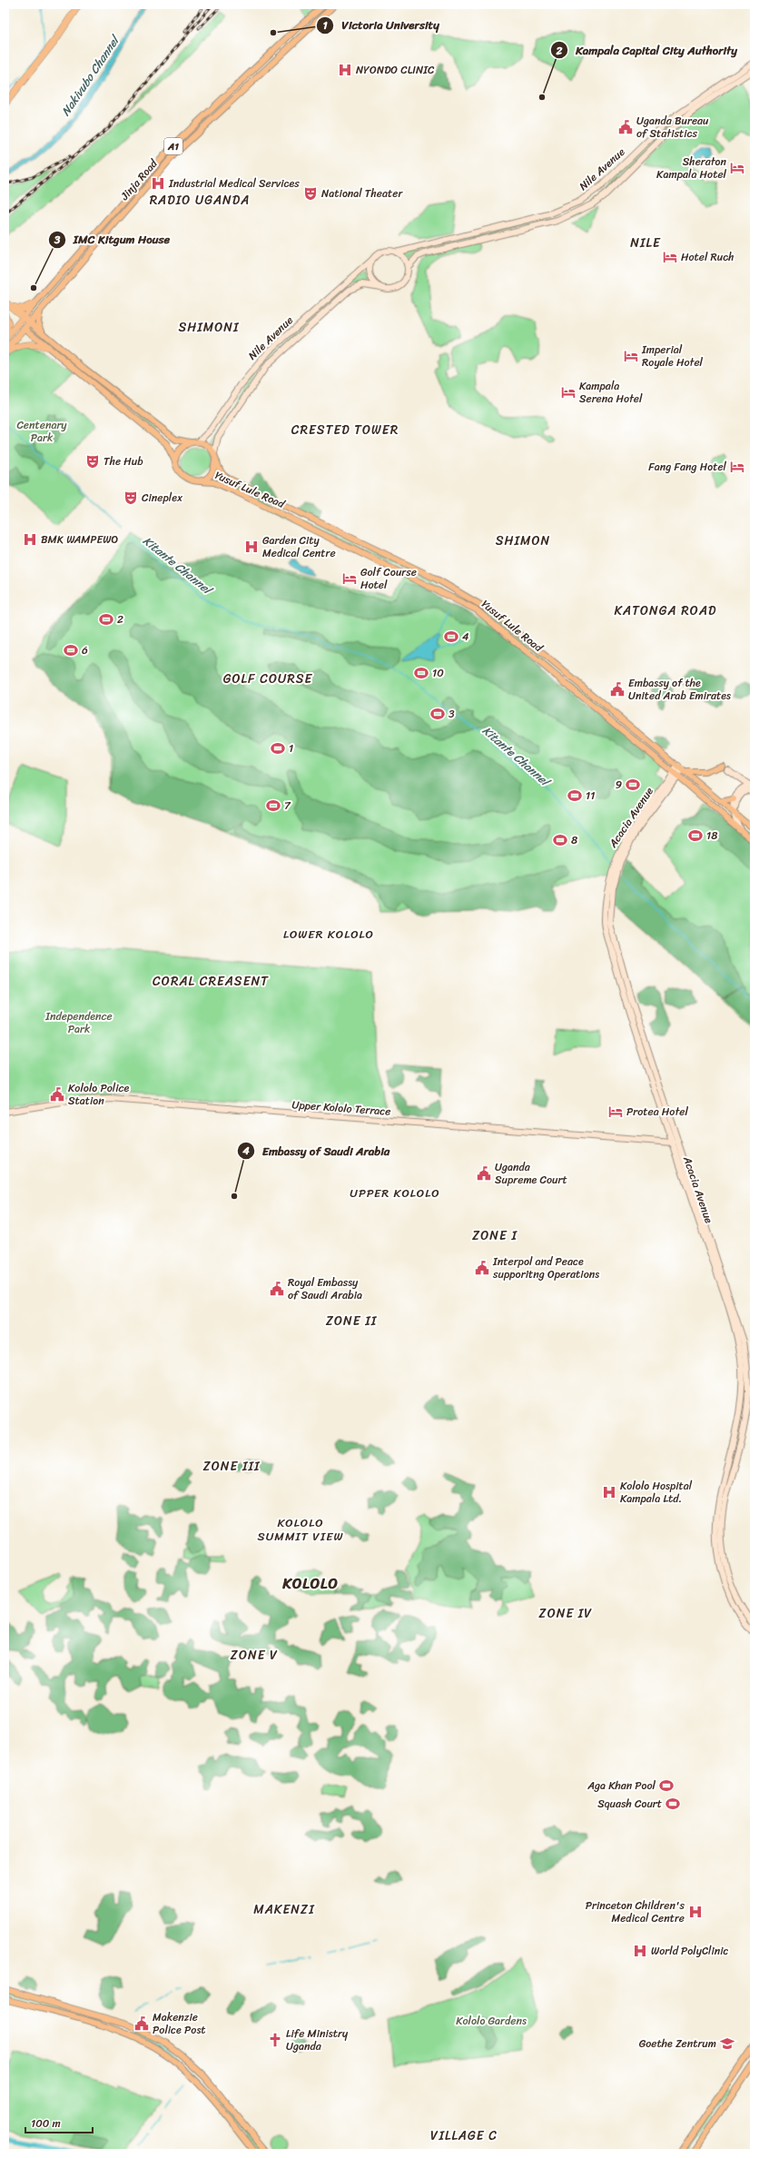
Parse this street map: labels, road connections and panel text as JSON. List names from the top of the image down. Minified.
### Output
{"streets":{"highway":["A1","Jinja Road"],"main road":["Nile Avenue","Yusuf Lule Road","Acacia Avenue","Upper Kololo Terrace"]},"crossings":[["Nile Avenue","Yusuf Lule Road"],["Yusuf Lule Road","Acacia Avenue"],["Acacia Avenue","Upper Kololo Terrace"]],"districts":["RADIO UGANDA","NILE","SHIMONI","CRESTED TOWER","SHIMON","KATONGA ROAD","GOLF COURSE","LOWER KOLOLO","CORAL CREASENT","UPPER KOLOLO","ZONE I","ZONE II","ZONE III","KOLOLO SUMMIT VIEW","KOLOLO","ZONE IV","ZONE V","MAKENZI","VILLAGE C"],"water":["Nakivubo Channel","Kitante Channel"],"parks":["Centenary Park","Independence Park","Kololo Gardens"],"places":{"other":["Victoria University","Kampala Capital City Authority","IMC Kitgum House","Embassy of Saudi Arabia"],"hospital":["NYONDO CLINIC","Industrial Medical Services","BMK WAMPEWO","Garden City Medical Centre","Kololo Hospital Kampala Ltd.","Princeton Children's Medical Centre","World PolyClinic"],"public building":["Uganda Bureau of Statistics","Embassy of the United Arab Emirates","Kololo Police Station","Uganda Supreme Court","Interpol and Peace supporitng Operations","Royal Embassy of Saudi Arabia","Makenzie Police Post"],"hotel":["Sheraton Kampala Hotel","Hotel Ruch","Imperial Royale Hotel","Kampala Serena Hotel","Fang Fang Hotel","Golf Course Hotel","Protea Hotel"],"theatre":["National Theater","The Hub","Cineplex"],"sports":["2","4","6","10","3","1","9","11","7","18","8","Aga Khan Pool","Squash Court"],"church":["Life Ministry Uganda"],"school or university":["Goethe Zentrum"]},"scale_bar":"100 m"}
